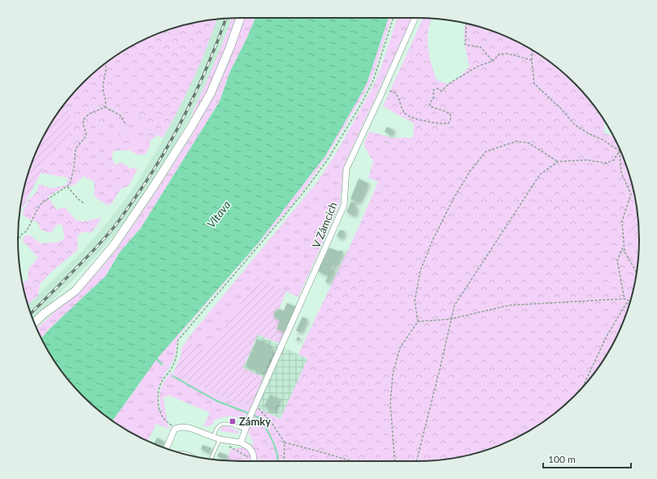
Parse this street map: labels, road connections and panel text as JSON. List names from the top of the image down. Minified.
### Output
{"streets":{"street":["V Zámcích"]},"water":["Vltava"],"places":{"transit":["Zámky"]},"scale_bar":"100 m"}
